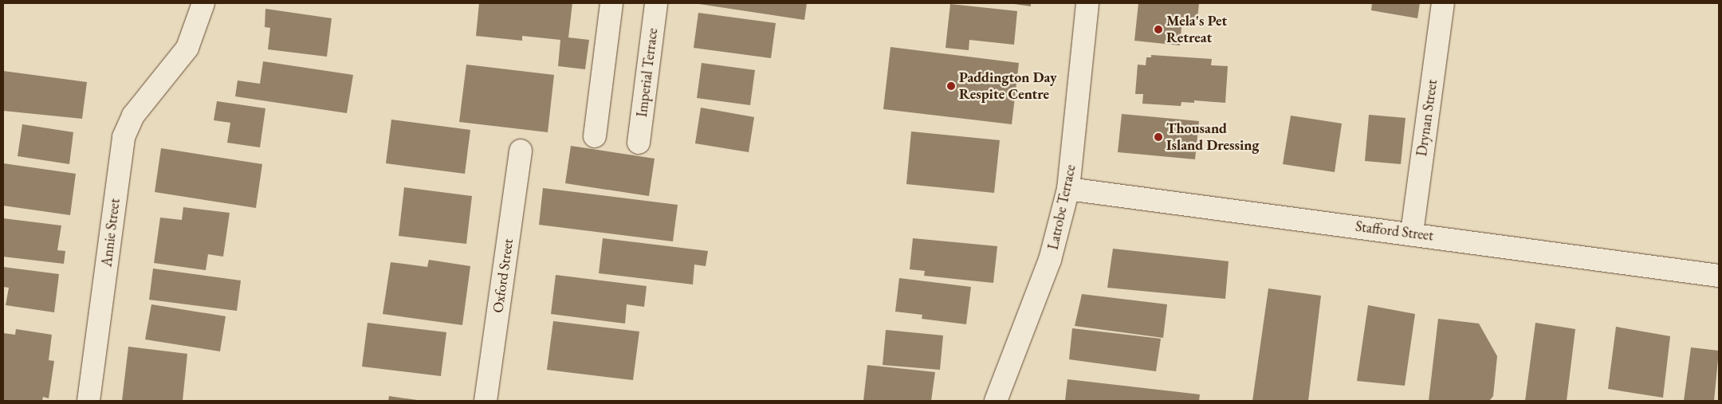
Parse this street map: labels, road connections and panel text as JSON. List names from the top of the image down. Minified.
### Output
{"streets":{"street":["Imperial Terrace","Drynan Street","Latrobe Terrace","Stafford Street","Annie Street","Oxford Street"]},"crossings":[["Drynan Street","Stafford Street"],["Latrobe Terrace","Stafford Street"]],"places":["Mela's Pet Retreat","Paddington Day Respite Centre","Thousand Island Dressing"]}
